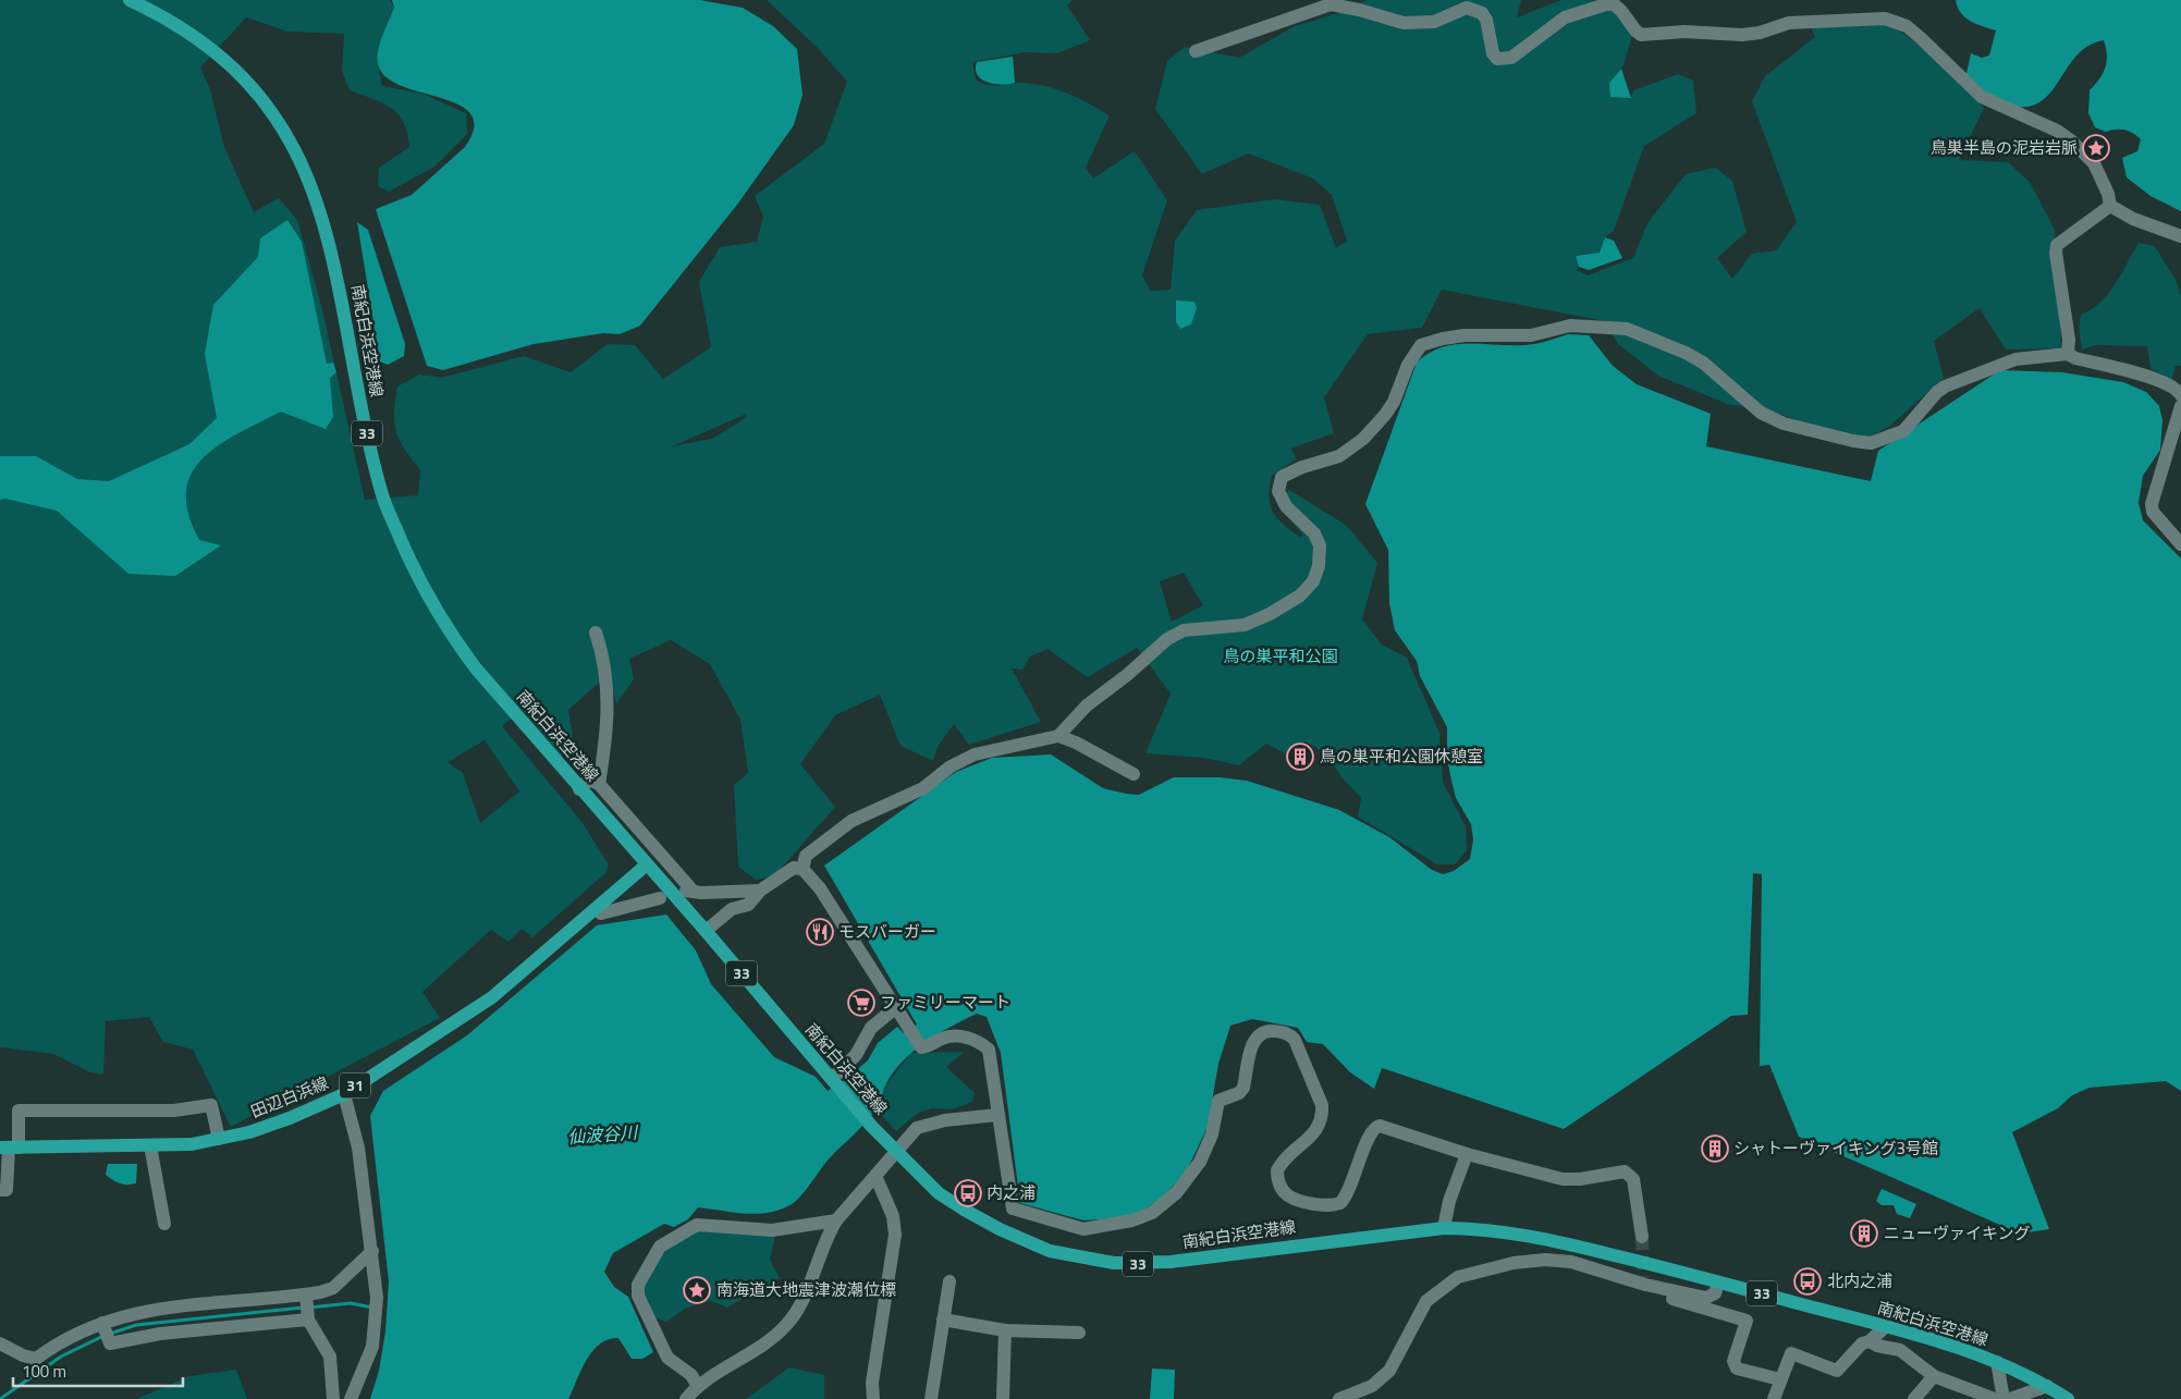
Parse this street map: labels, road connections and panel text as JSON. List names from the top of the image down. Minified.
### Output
{"streets":{"main road":["南紀白浜空港線","33","31","田辺白浜線"]},"crossings":[["南紀白浜空港線","田辺白浜線"]],"water":["仙波谷川"],"parks":["鳥の巣平和公園"],"places":{"place":["鳥巣半島の泥岩岩脈","南海道大地震津波潮位標"],"building":["鳥の巣平和公園休憩室","シャトーヴァイキング3号館","ニューヴァイキング"],"restaurant":["モスバーガー"],"supermarket":["ファミリーマート"],"bus stop":["内之浦","北内之浦"]},"scale_bar":"100 m"}
